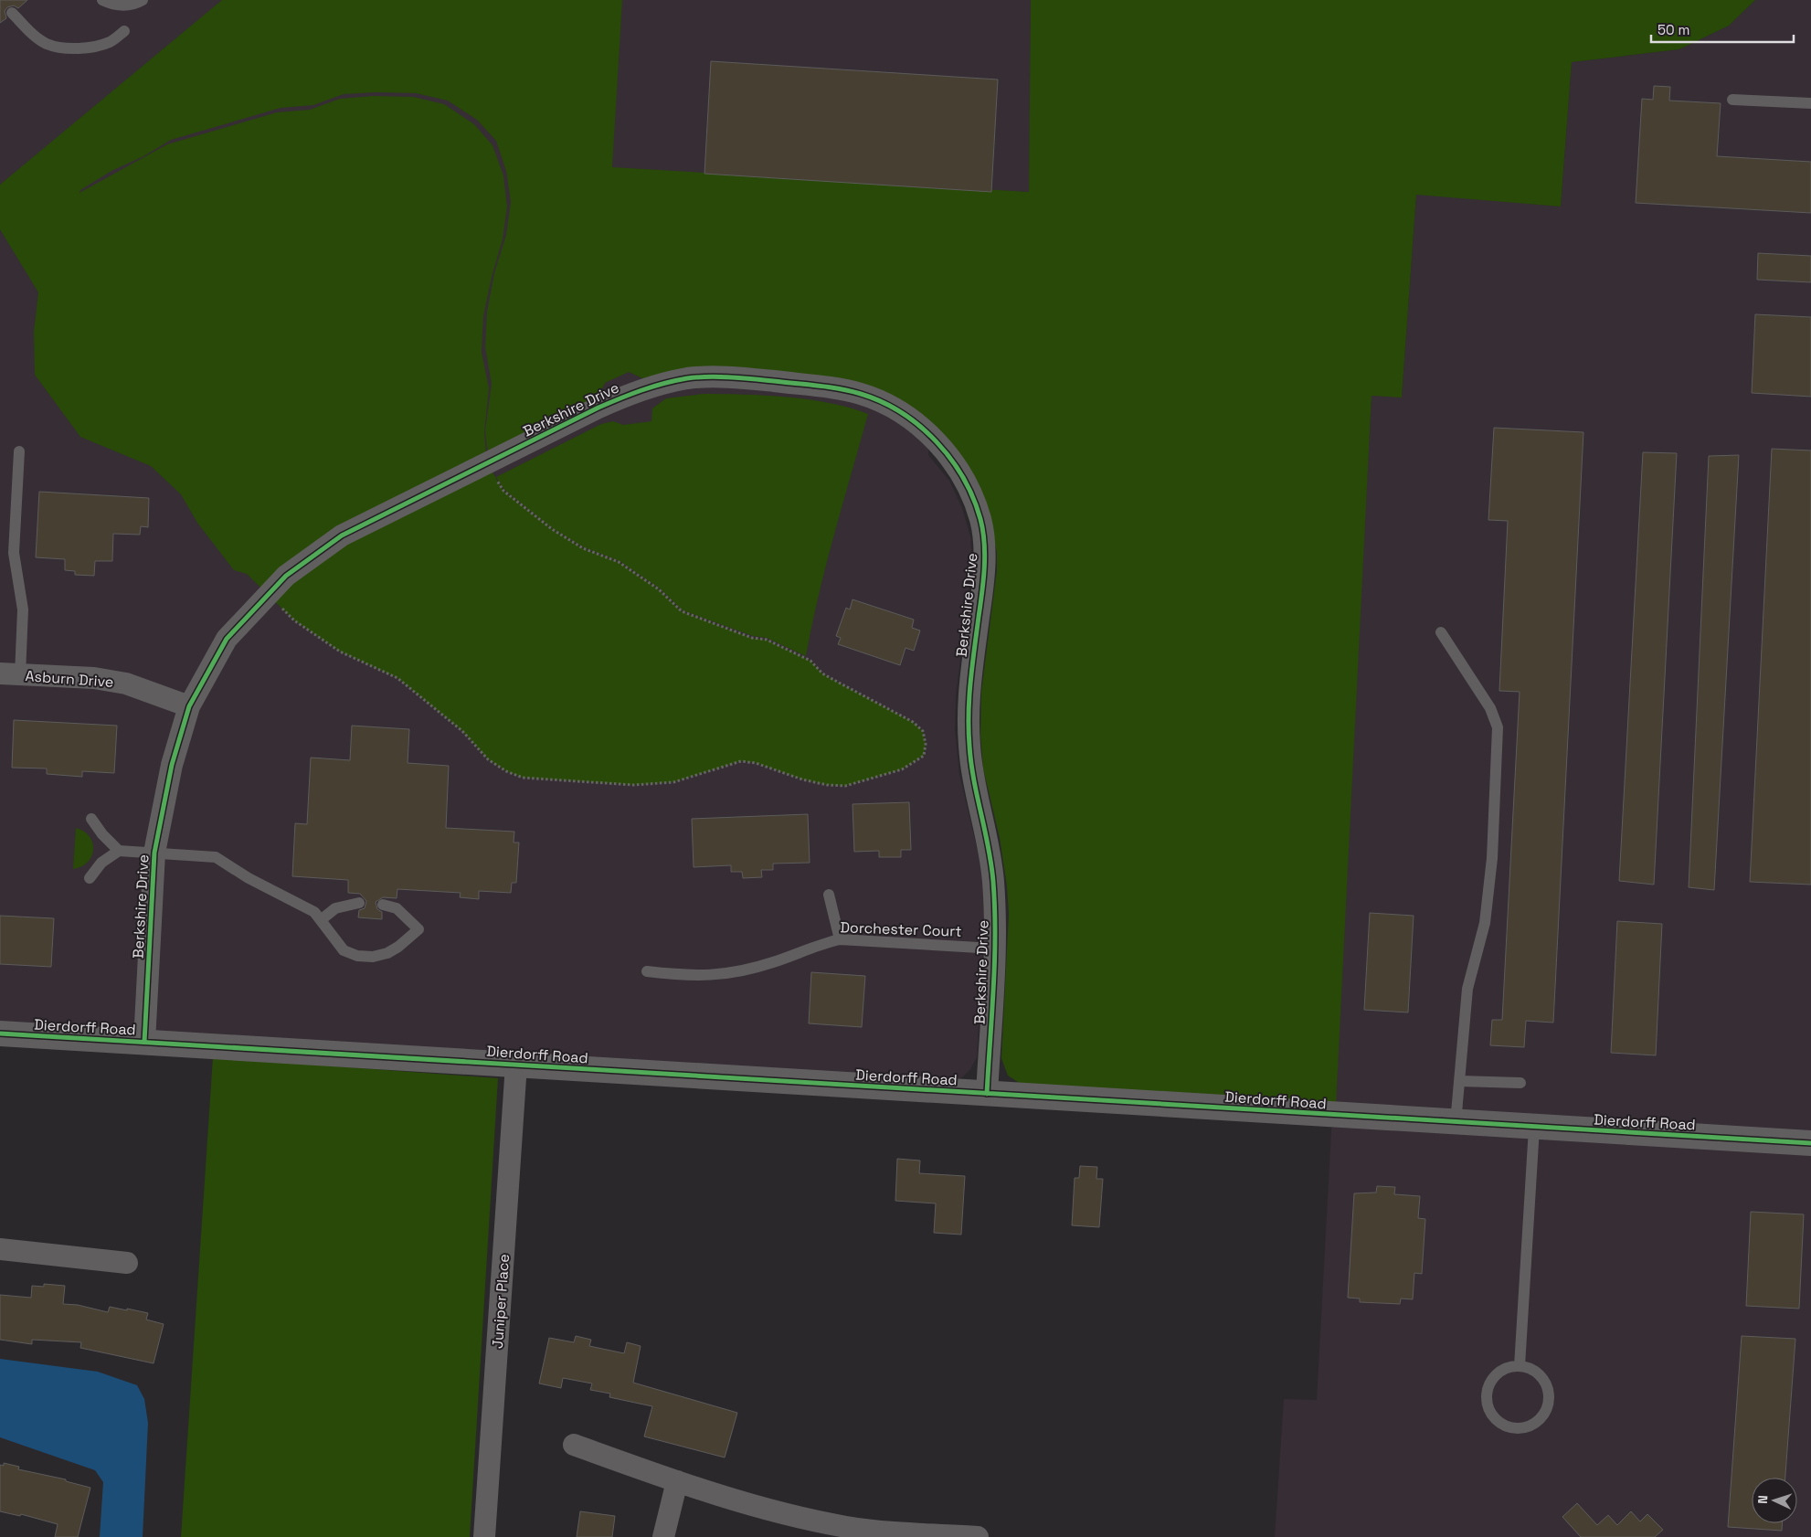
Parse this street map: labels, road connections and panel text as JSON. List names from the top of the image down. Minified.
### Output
{"streets":{"street":["Berkshire Drive","Asburn Drive","Dierdorff Road","Juniper Place"],"lane":["Dorchester Court"]},"crossings":[["Berkshire Drive","Asburn Drive"],["Berkshire Drive","Dorchester Court"],["Berkshire Drive","Dierdorff Road"],["Dierdorff Road","Juniper Place"]],"scale_bar":"50 m","north":"left"}
